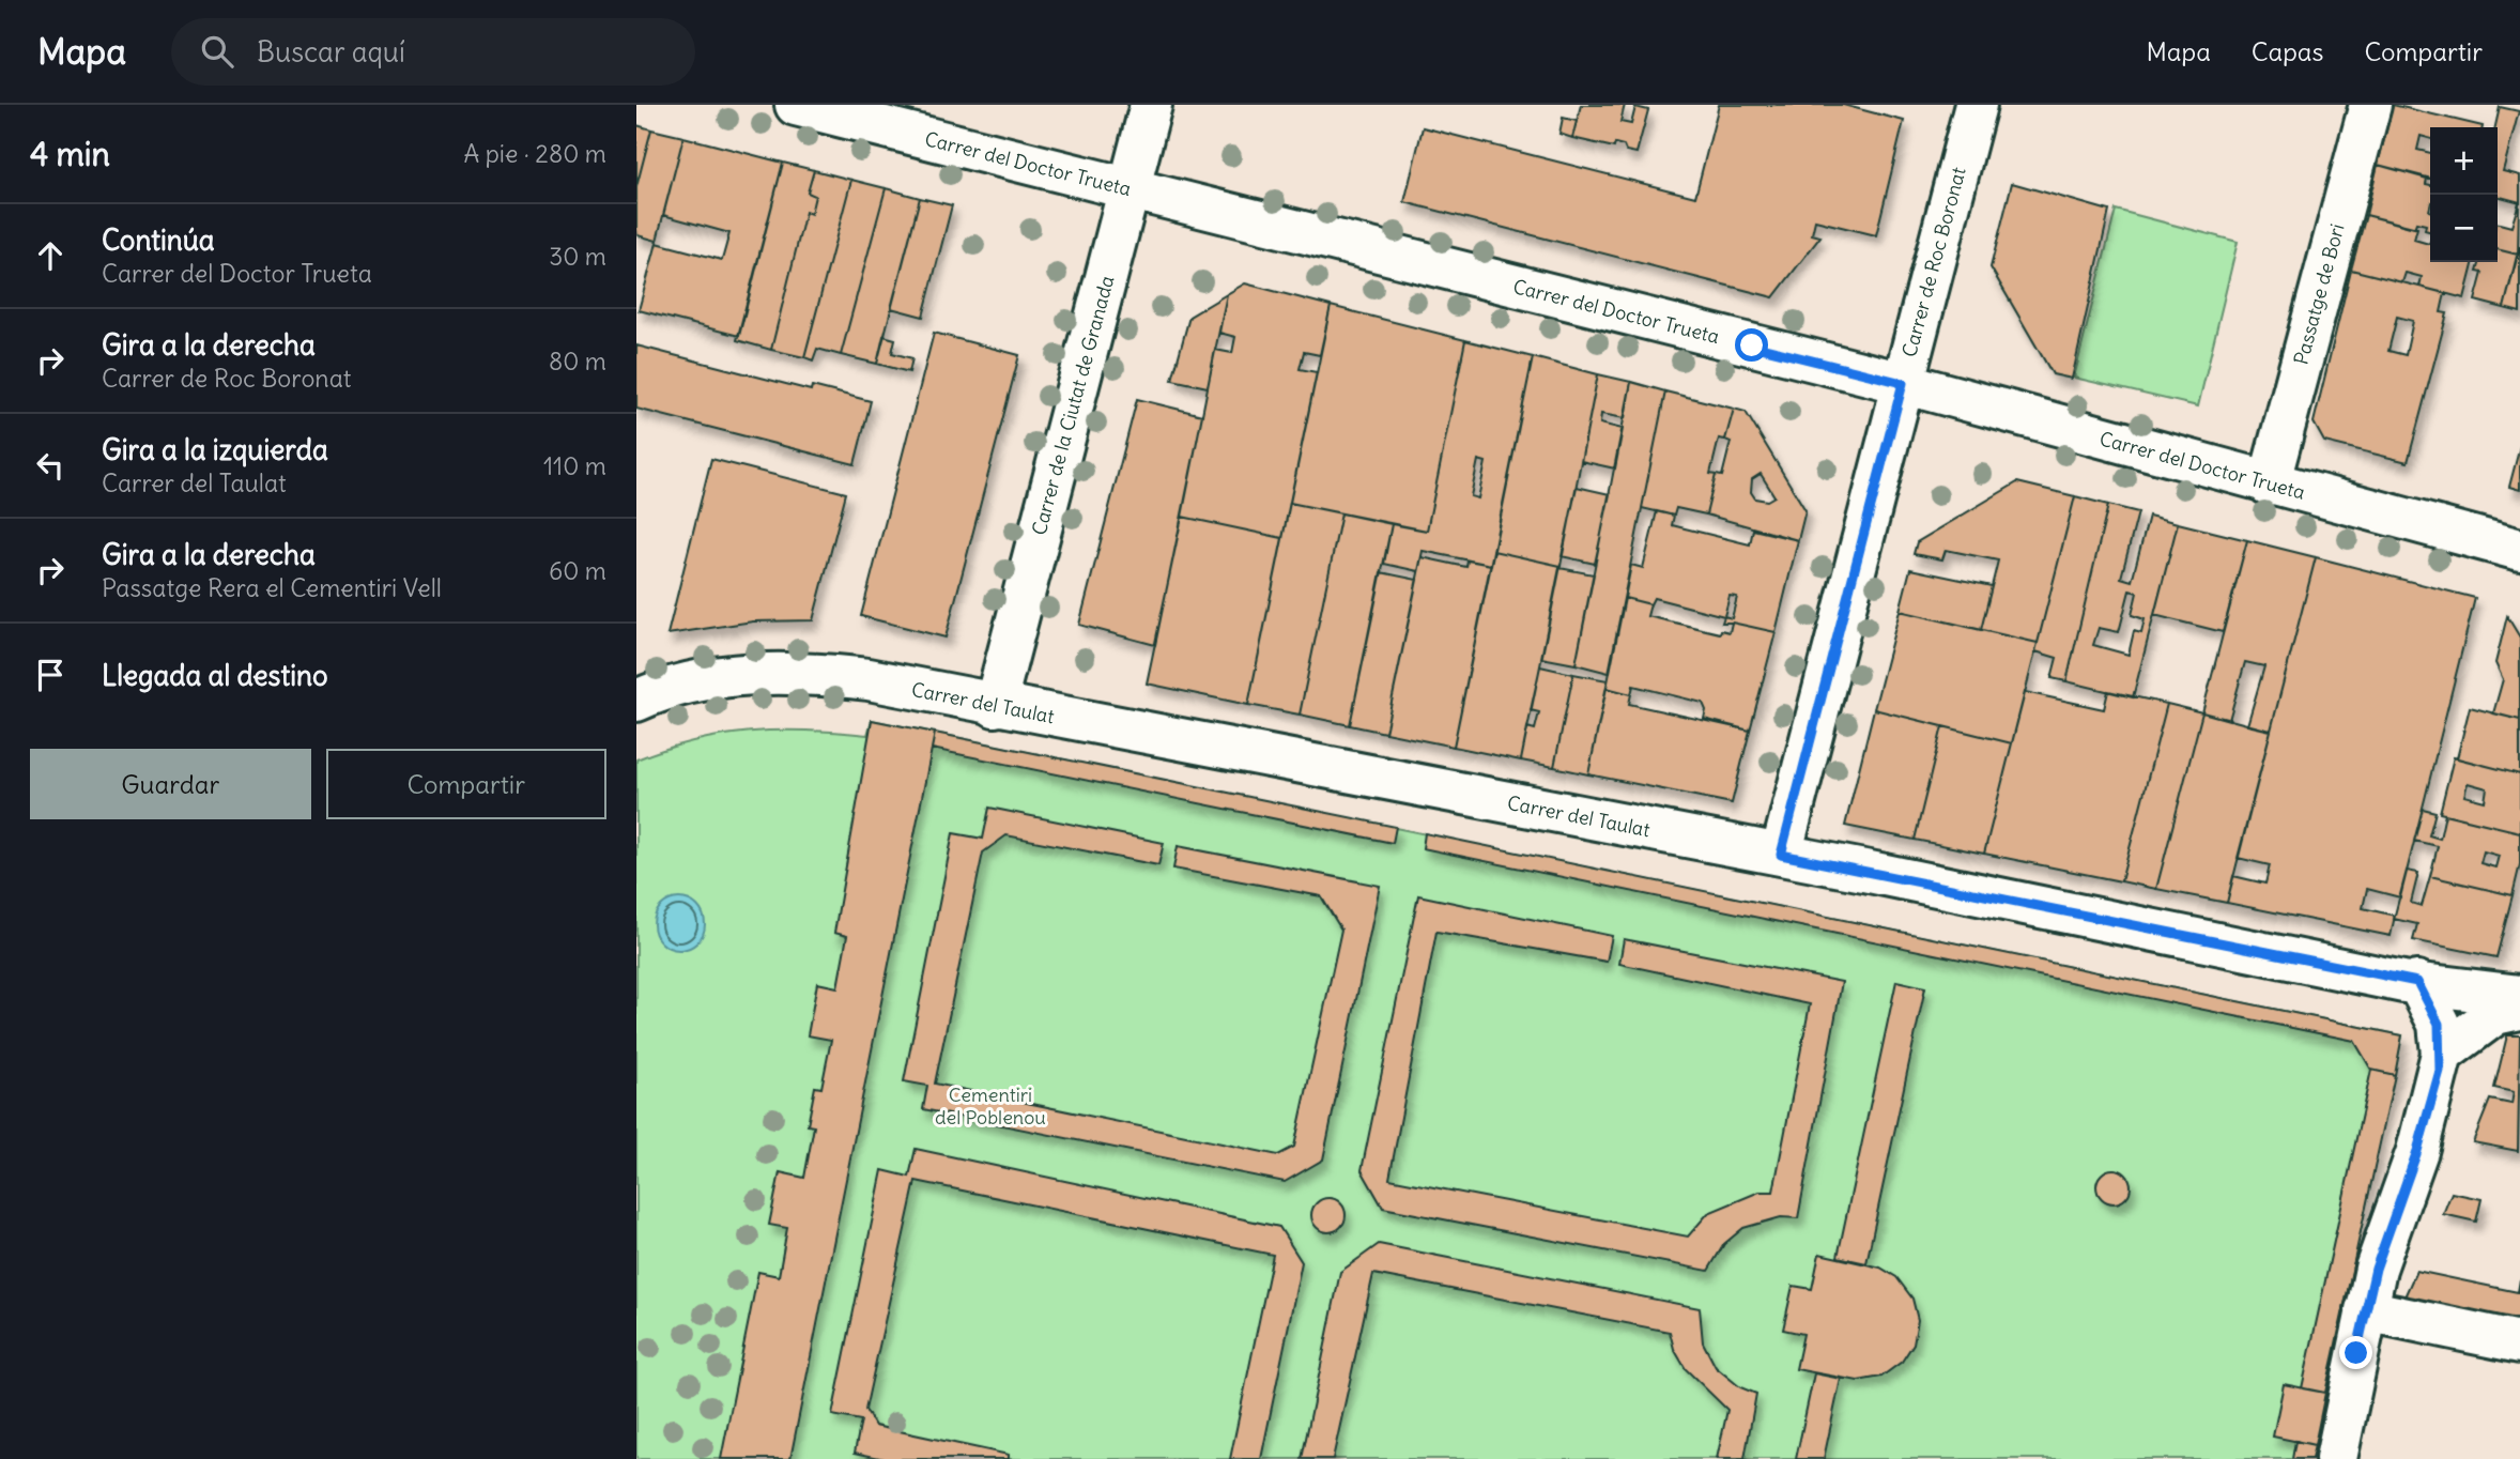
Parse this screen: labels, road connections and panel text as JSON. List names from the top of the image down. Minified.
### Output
{"streets":{"street":["Carrer del Doctor Trueta","Carrer de Roc Boronat","Passatge de Bori","Carrer de la Ciutat de Granada","Carrer del Taulat"]},"crossings":[["Carrer del Doctor Trueta","Carrer de Roc Boronat"],["Carrer del Doctor Trueta","Passatge de Bori"],["Carrer del Doctor Trueta","Carrer de la Ciutat de Granada"],["Carrer de Roc Boronat","Carrer del Taulat"],["Carrer de la Ciutat de Granada","Carrer del Taulat"]],"parks":["Cementiri del Poblenou"],"page":{"header":"Mapa","search":"Buscar aquí","nav":["Mapa","Capas","Compartir"],"heading":["4 min","A pie · 280 m"],"map_buttons":["+","−"],"list":[["Continúa","Carrer del Doctor Trueta","30 m"],["Gira a la derecha","Carrer de Roc Boronat","80 m"],["Gira a la izquierda","Carrer del Taulat","110 m"],["Gira a la derecha","Passatge Rera el Cementiri Vell","60 m"],"Llegada al destino"],"buttons":["Guardar","Compartir"]}}
